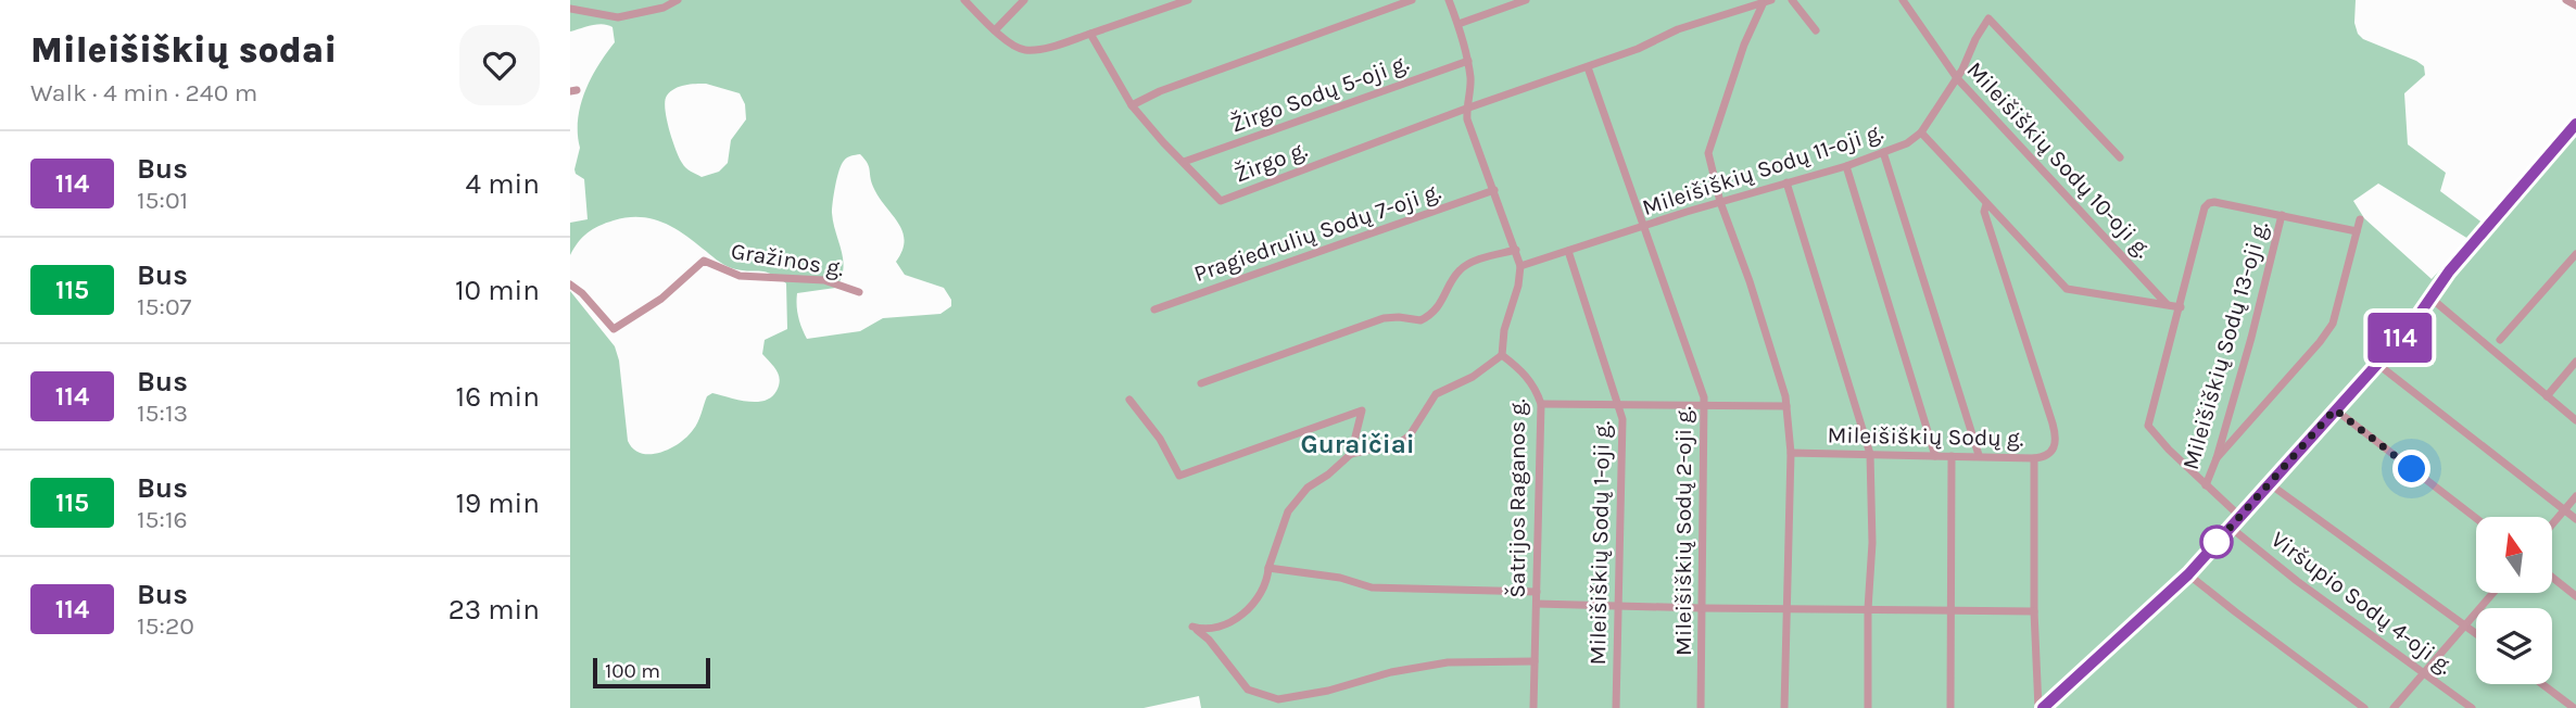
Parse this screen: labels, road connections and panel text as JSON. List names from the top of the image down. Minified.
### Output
{"streets":{"street":["Žirgo Sodų 5-oji g.","Mileišiškių Sodų 10-oji g.","Žirgo g.","Mileišiškių Sodų 11-oji g.","Pragiedrulių Sodų 7-oji g.","Gražinos g.","Mileišiškių Sodų 13-oji g.","Mileišiškių Sodų g.","Šatrijos Raganos g.","Mileišiškių Sodų 2-oji g.","Mileišiškių Sodų 1-oji g.","Viršupio Sodų 4-oji g."]},"crossings":[["Žirgo Sodų 5-oji g.","Žirgo g."],["Mileišiškių Sodų 10-oji g.","Mileišiškių Sodų 11-oji g."],["Mileišiškių Sodų 11-oji g.","Mileišiškių Sodų 2-oji g."],["Mileišiškių Sodų 11-oji g.","Mileišiškių Sodų 1-oji g."]],"districts":["Guraičiai"],"lines":["bus line 114"],"scale_bar":"100 m","north":"top","page":{"heading":["Mileišiškių sodai","Walk · 4 min · 240 m"],"on_map":"114","list":[{"mark":"114","name":"Bus","note":"15:01","value":"4 min"},{"mark":"115","name":"Bus","note":"15:07","value":"10 min"},{"mark":"114","name":"Bus","note":"15:13","value":"16 min"},{"mark":"115","name":"Bus","note":"15:16","value":"19 min"},{"mark":"114","name":"Bus","note":"15:20","value":"23 min"}],"scale":"100 m"}}
